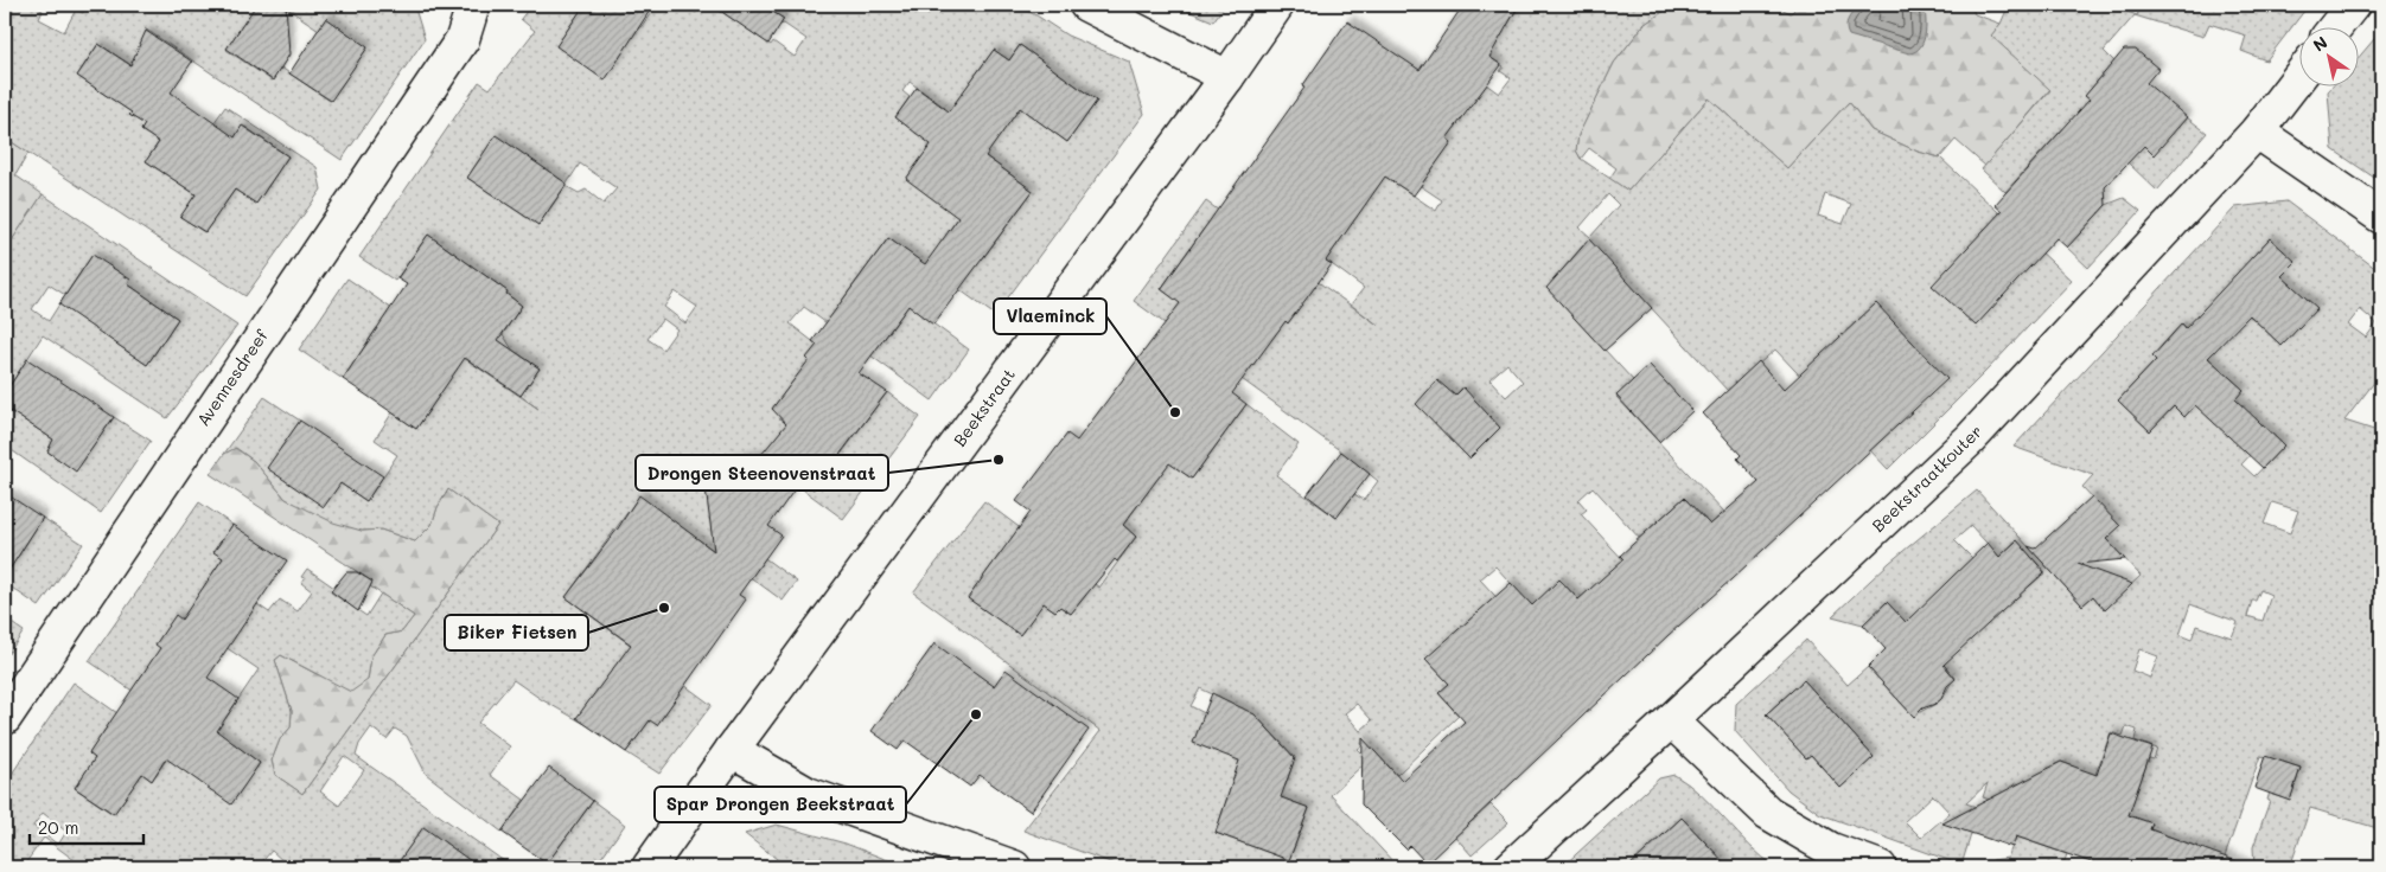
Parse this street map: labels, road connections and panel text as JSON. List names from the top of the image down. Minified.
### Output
{"streets":{"street":["Avennesdreef","Beekstraat","Beekstraatkouter"]},"places":["Vlaeminck","Drongen Steenovenstraat","Biker Fietsen","Spar Drongen Beekstraat"],"scale_bar":"20 m","north":"top left"}
